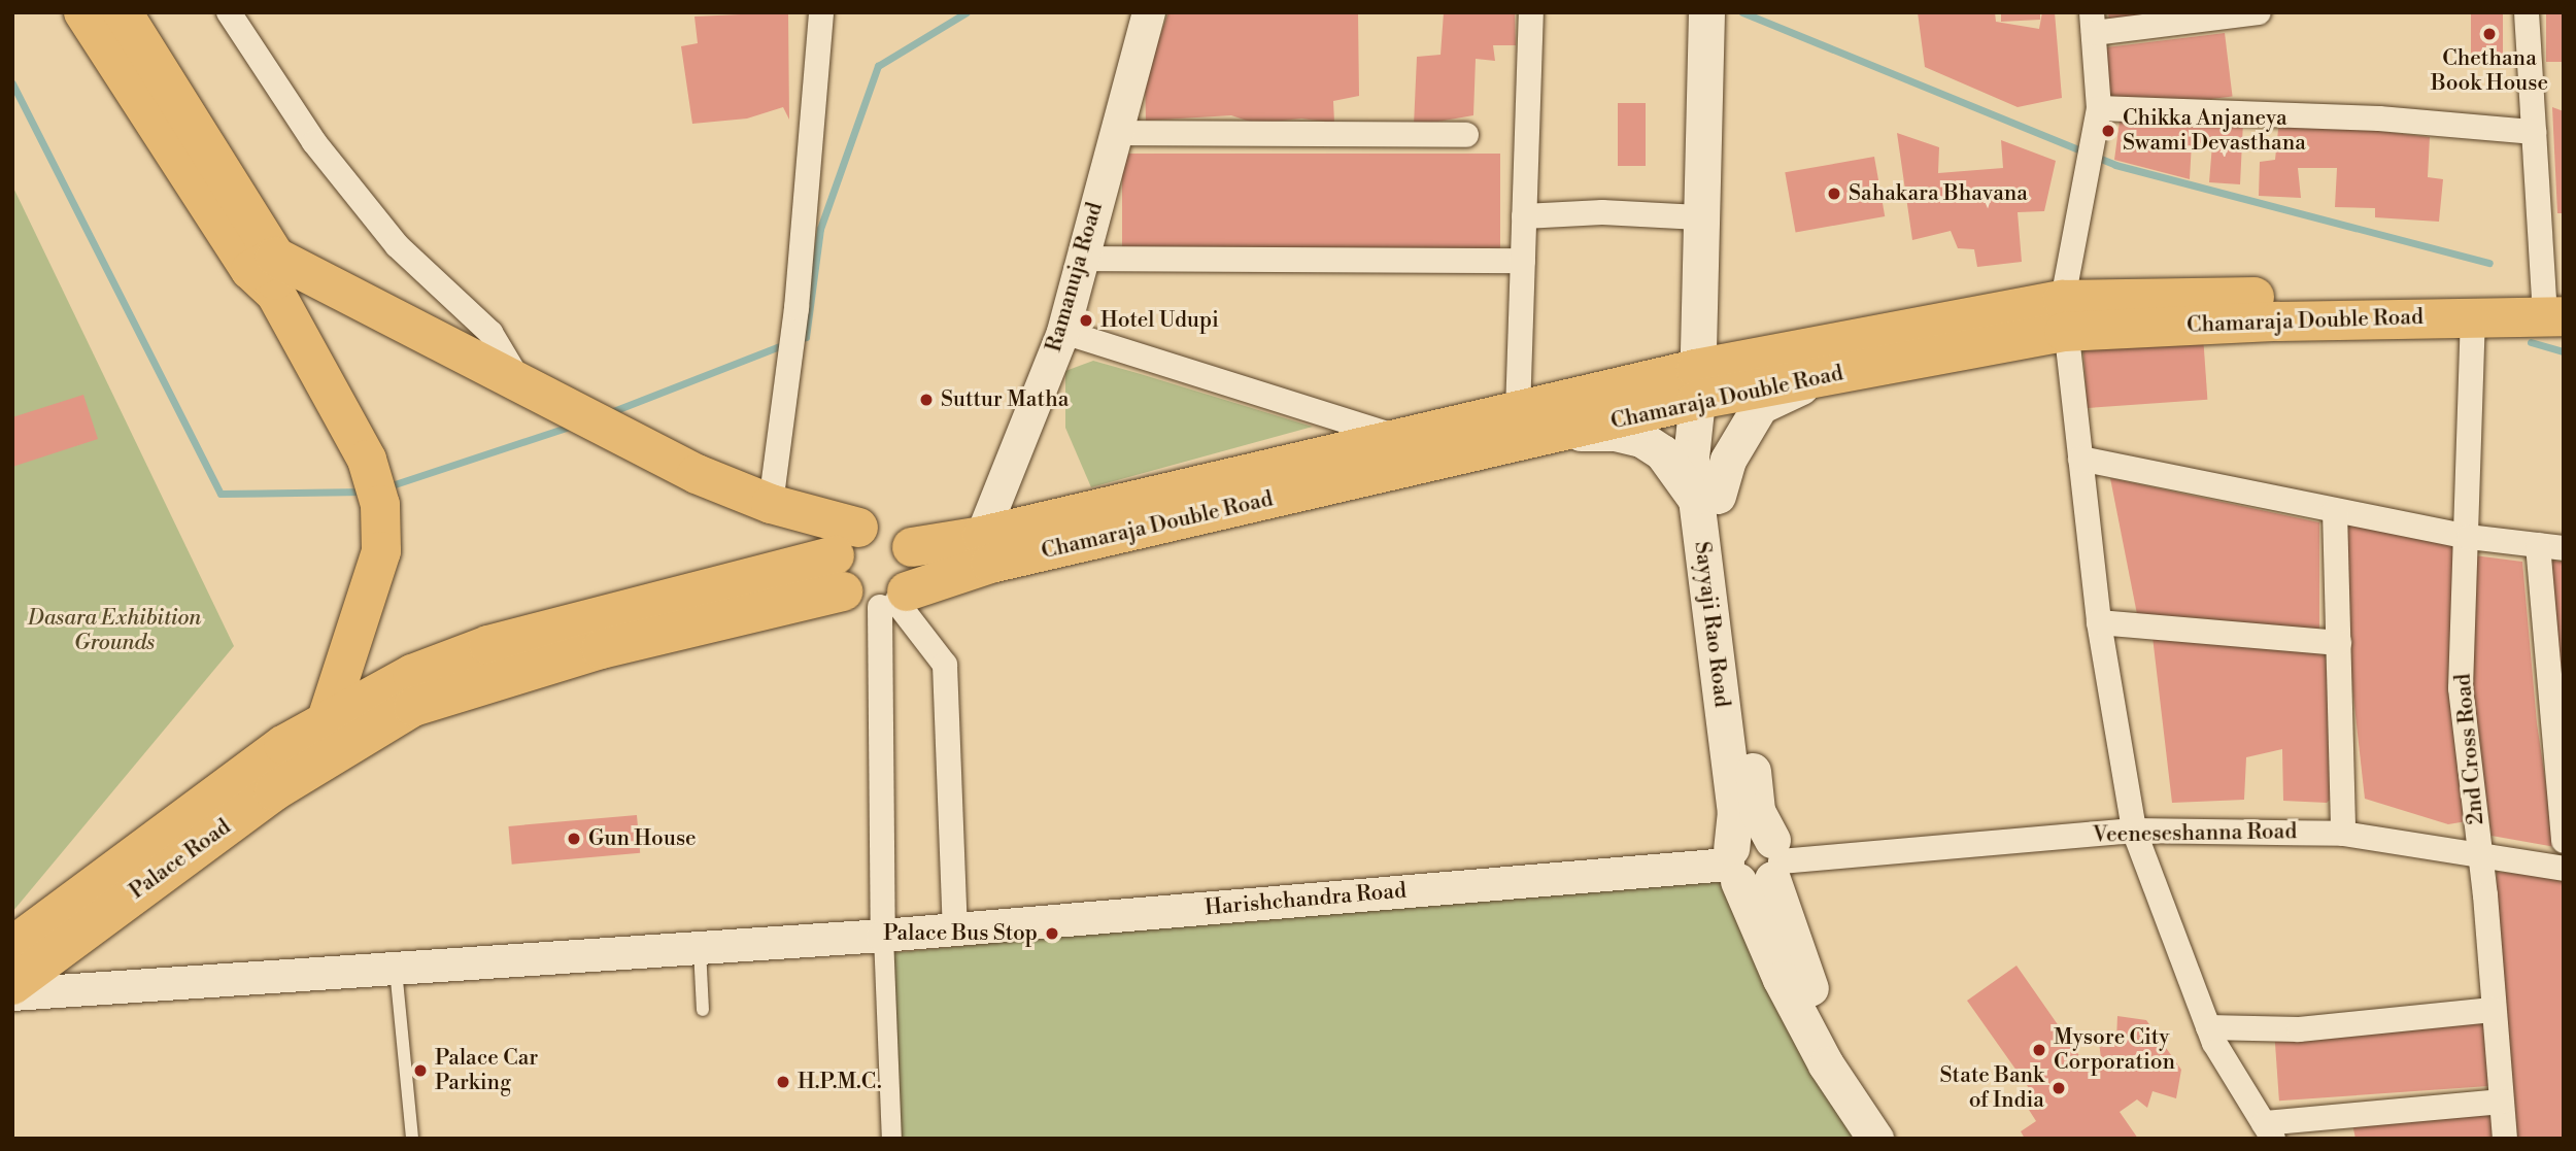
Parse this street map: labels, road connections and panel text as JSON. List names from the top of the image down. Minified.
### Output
{"streets":{"main road":["Chamaraja Double Road","Sayyaji Rao Road","Palace Road"],"street":["Ramanuja Road","2nd Cross Road","Veeneseshanna Road","Harishchandra Road"]},"crossings":[["Chamaraja Double Road","Sayyaji Rao Road"],["Chamaraja Double Road","2nd Cross Road"],["Sayyaji Rao Road","Veeneseshanna Road"],["Sayyaji Rao Road","Harishchandra Road"],["2nd Cross Road","Veeneseshanna Road"],["Veeneseshanna Road","Harishchandra Road"]],"parks":["Dasara Exhibition Grounds"],"places":["Chethana Book House","Chikka Anjaneya Swami Devasthana","Sahakara Bhavana","Hotel Udupi","Suttur Matha","Gun House","Palace Bus Stop","Mysore City Corporation","Palace Car Parking","H.P.M.C.","State Bank of India"]}
